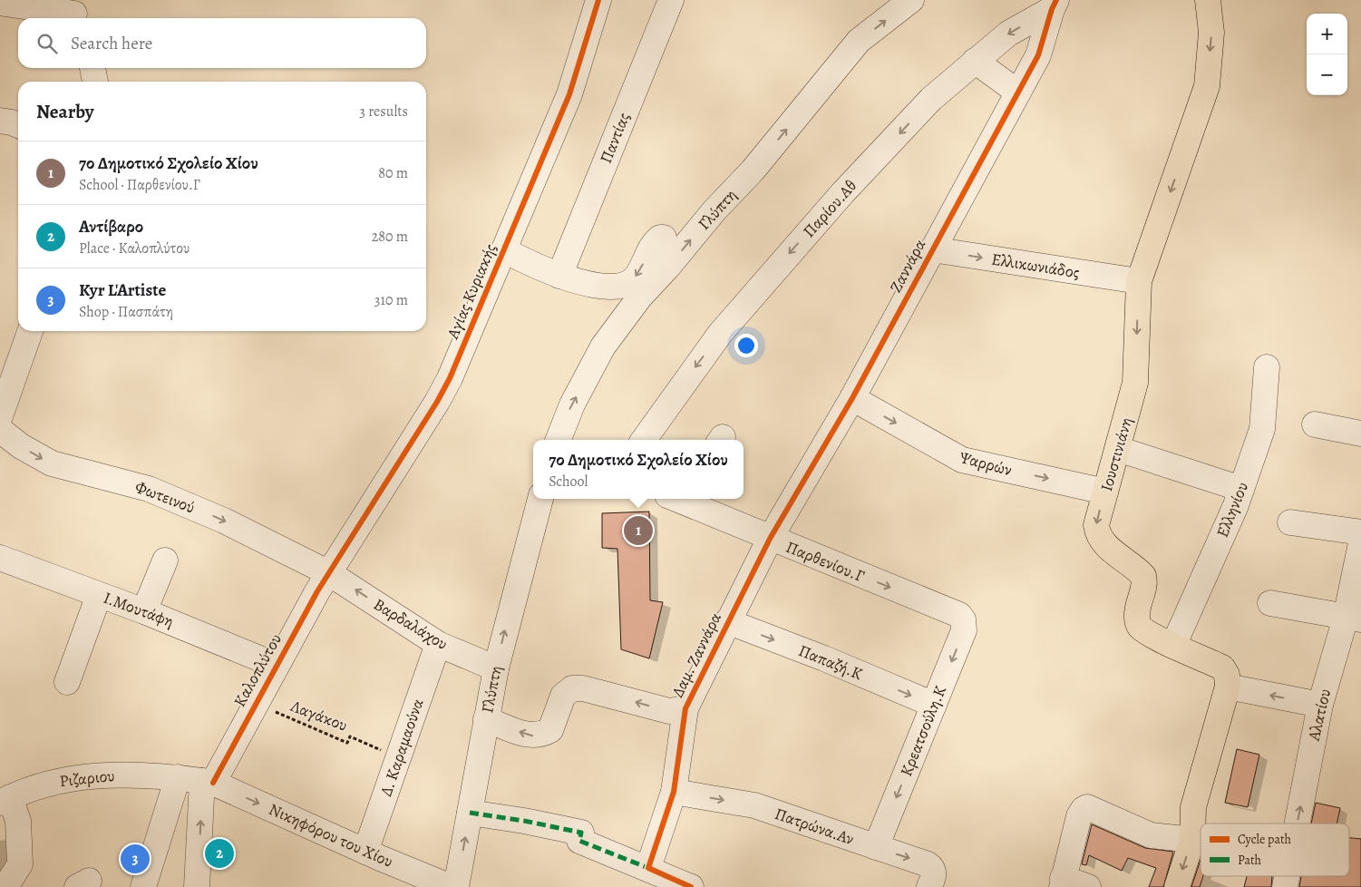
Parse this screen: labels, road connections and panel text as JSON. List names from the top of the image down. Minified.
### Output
{"streets":{"main road":["Ιουστινιάνη"],"street":["Παντίας","Παρίου.Αθ","Γλύπτη","Ζαννάρα","Ελλικωνιάδος","Αγίας Κυριακής","Ψαρρών","Φωτεινού","Ελληνίου","Παρθενίου.Γ","Ι.Μουτάφη","Βαρδαλάχου","Δαμ. Ζαννάρα","Παπαζή.Κ","Καλοπλύτου","Αλατίου","Κρεατσούλη.Κ","Δ. Καραμαούνα","Ριζαριου","Πατρώνα.Αν","Νικηφόρου του Χίου"],"path":["Λαγάκου"]},"crossings":[["Παρίου.Αθ","Ζαννάρα"],["Γλύπτη","Βαρδαλάχου"],["Ζαννάρα","Ελλικωνιάδος"],["Ζαννάρα","Ψαρρών"],["Ζαννάρα","Παρθενίου.Γ"],["Ζαννάρα","Δαμ. Ζαννάρα"],["Ελλικωνιάδος","Ιουστινιάνη"],["Αγίας Κυριακής","Φωτεινού"],["Αγίας Κυριακής","Βαρδαλάχου"],["Αγίας Κυριακής","Καλοπλύτου"],["Ιουστινιάνη","Ψαρρών"],["Ιουστινιάνη","Ελληνίου"],["Φωτεινού","Βαρδαλάχου"],["Φωτεινού","Καλοπλύτου"],["Παρθενίου.Γ","Δαμ. Ζαννάρα"],["Παρθενίου.Γ","Κρεατσούλη.Κ"],["Ι.Μουτάφη","Καλοπλύτου"],["Βαρδαλάχου","Καλοπλύτου"],["Βαρδαλάχου","Δ. Καραμαούνα"],["Δαμ. Ζαννάρα","Παπαζή.Κ"],["Δαμ. Ζαννάρα","Πατρώνα.Αν"],["Παπαζή.Κ","Κρεατσούλη.Κ"],["Καλοπλύτου","Λαγάκου"],["Καλοπλύτου","Ριζαριου"],["Καλοπλύτου","Νικηφόρου του Χίου"],["Λαγάκου","Δ. Καραμαούνα"],["Κρεατσούλη.Κ","Πατρώνα.Αν"],["Δ. Καραμαούνα","Νικηφόρου του Χίου"],["Ριζαριου","Νικηφόρου του Χίου"]],"one_way":["Παρίου.Αθ","Γλύπτη","Ελλικωνιάδος","Ιουστινιάνη","Ψαρρών","Φωτεινού","Παρθενίου.Γ","Βαρδαλάχου","Παπαζή.Κ","Αλατίου","Κρεατσούλη.Κ","Πατρώνα.Αν","Νικηφόρου του Χίου"],"legend":["Cycle path","Path"],"page":{"map_buttons":["+","−"],"search":"Search here","heading":["Nearby","3 results"],"list":[{"mark":"1","name":"7ο Δημοτικό Σχολείο Χίου","note":"School · Παρθενίου.Γ","value":"80 m"},{"mark":"2","name":"Αντίβαρο","note":"Place · Καλοπλύτου","value":"280 m"},{"mark":"3","name":"Kyr L'Artiste","note":"Shop · Πασπάτη","value":"310 m"}],"popup":["7ο Δημοτικό Σχολείο Χίου","School"],"pins":["1","2","3"]}}
